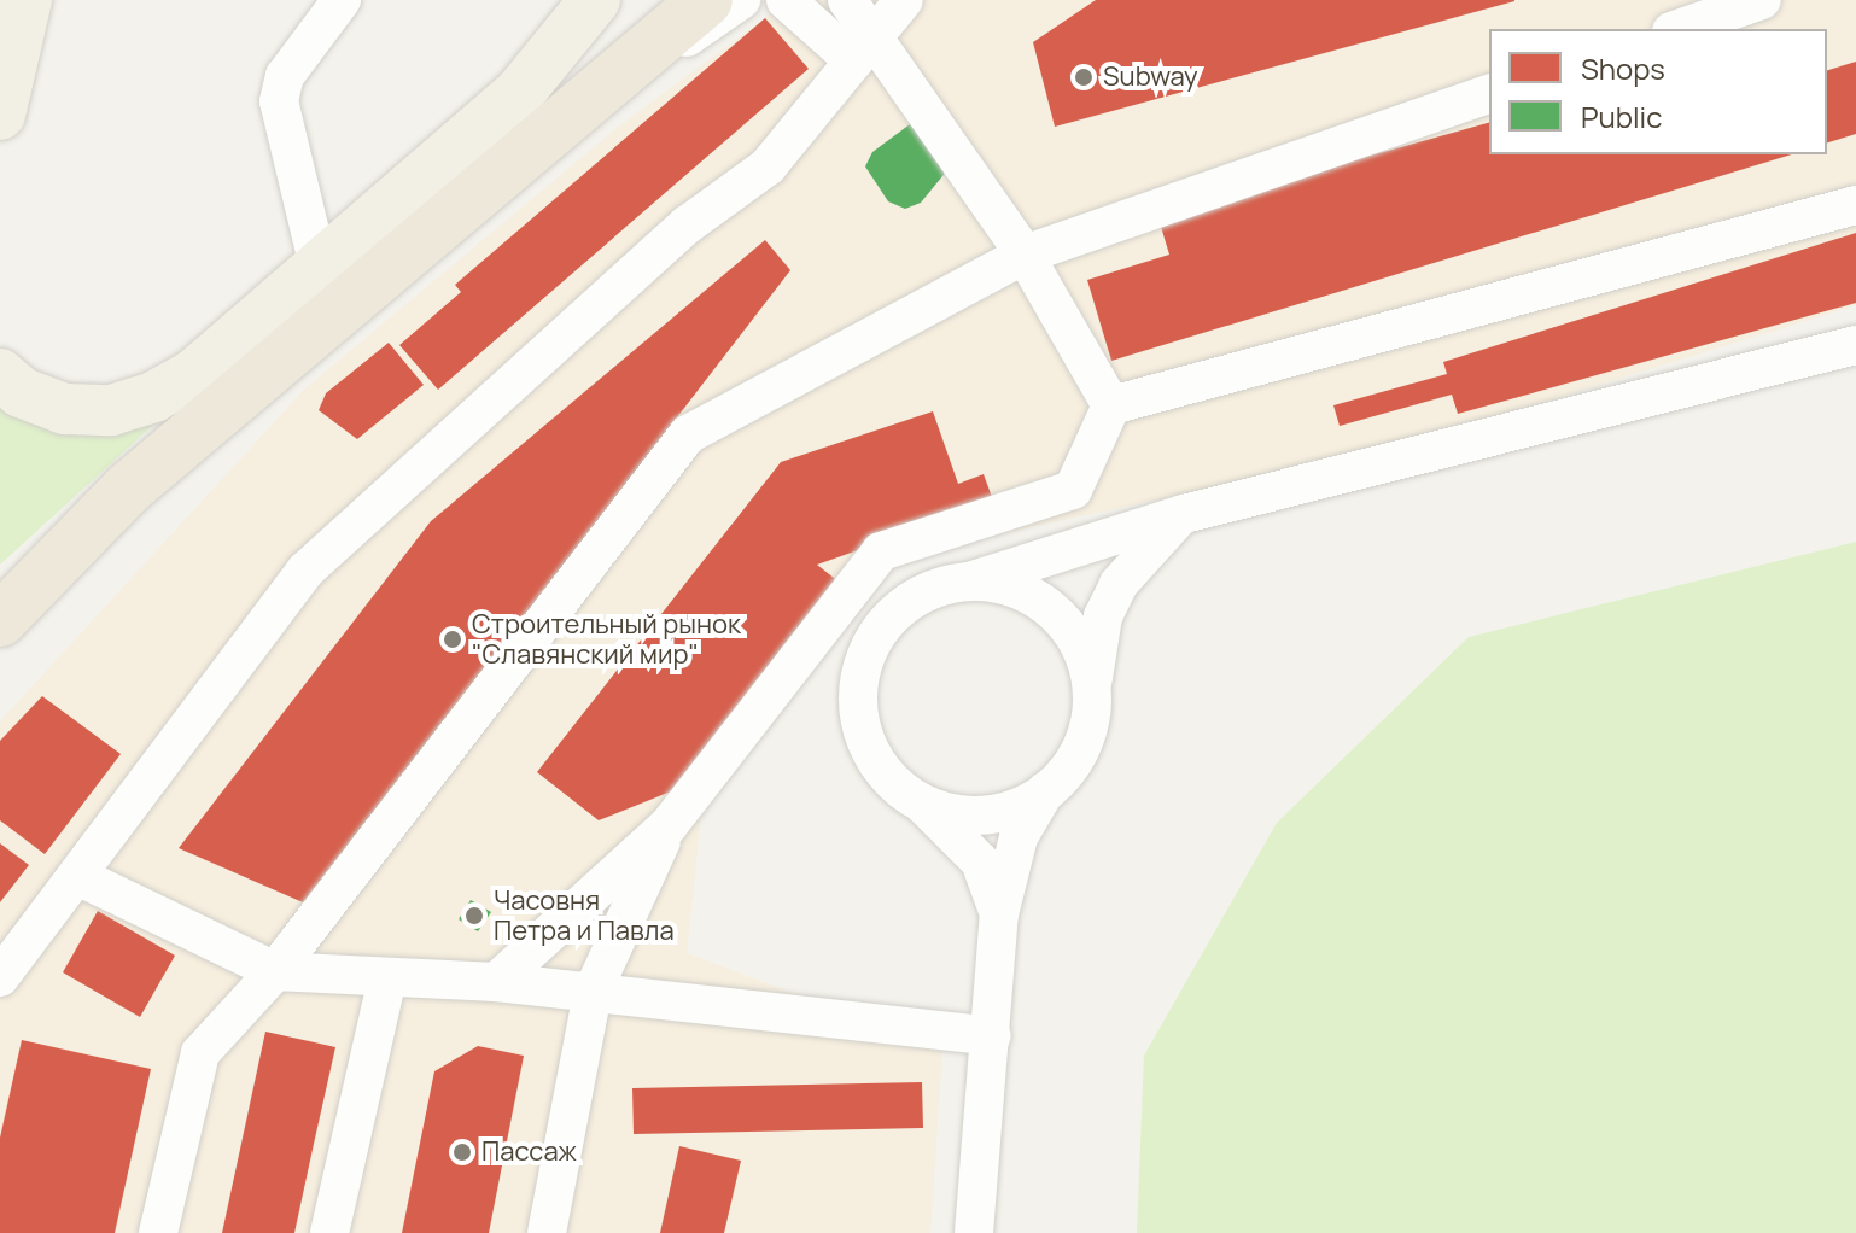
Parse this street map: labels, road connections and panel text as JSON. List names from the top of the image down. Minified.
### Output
{"places":["Subway","Строительный рынок \"Славянский мир\"","Часовня Петра и Павла","Пассаж"],"legend":["Shops","Public"]}
